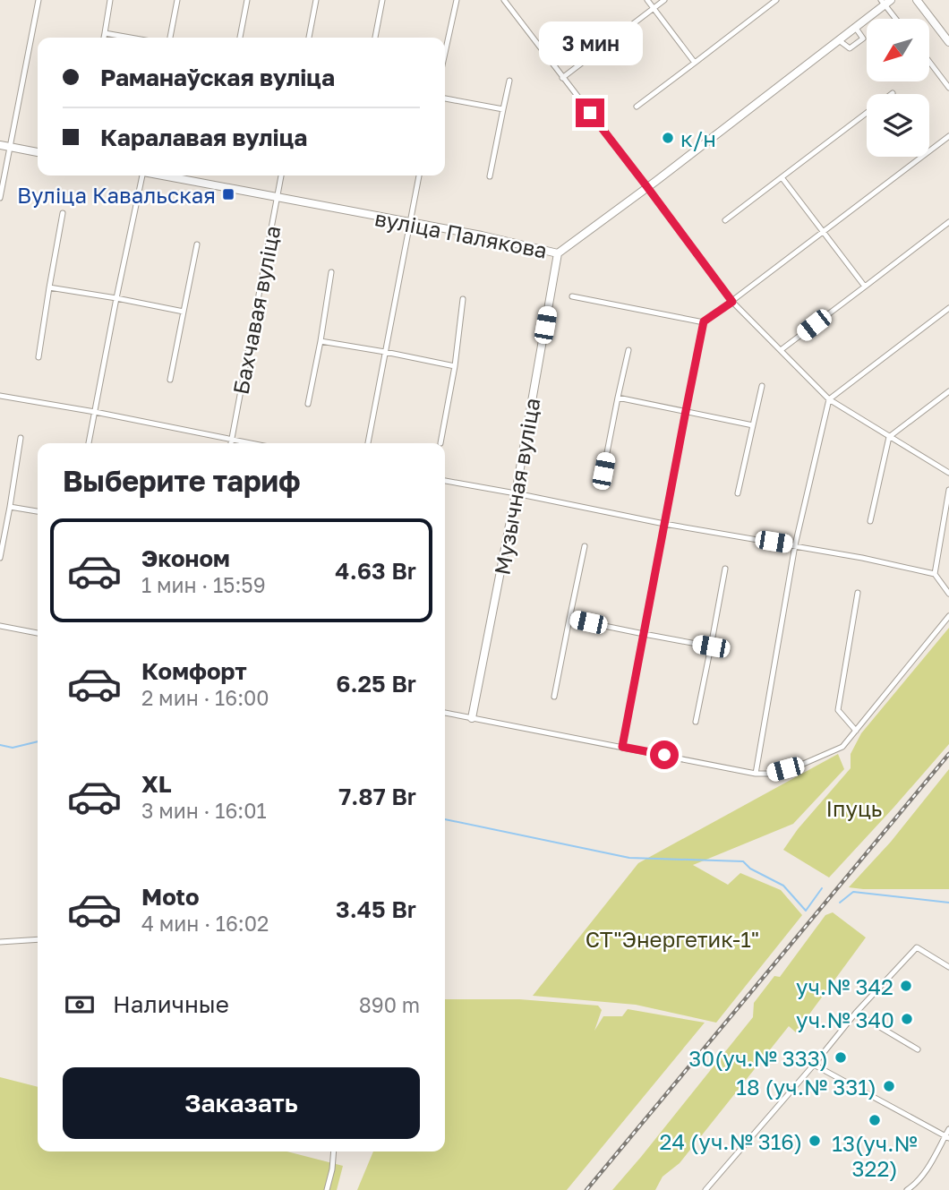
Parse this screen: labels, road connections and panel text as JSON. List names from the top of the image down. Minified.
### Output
{"streets":{"street":["вуліца Палякова","Бахчавая вуліца","Музычная вуліца"]},"crossings":[["вуліца Палякова","Бахчавая вуліца"],["вуліца Палякова","Музычная вуліца"]],"parks":["Іпуць","СТ\"Энергетик-1\""],"places":{"other":["к/н","уч.№ 342","уч.№ 340","30(уч.№ 333)","18 (уч.№ 331)","13(уч.№ 322)","24 (уч.№ 316)"],"transit":["Вуліца Кавальская"]},"north":"bottom left","page":{"bubble":"3 мин","banner":["Раманаўская вуліца","Каралавая вуліца"],"heading":"Выберите тариф","list":[{"name":"Эконом","note":"1 мин · 15:59","value":"4.63 Br"},{"name":"Комфорт","note":"2 мин · 16:00","value":"6.25 Br"},{"name":"XL","note":"3 мин · 16:01","value":"7.87 Br"},{"name":"Moto","note":"4 мин · 16:02","value":"3.45 Br"}],"pay":["Наличные","890 m"],"buttons":"Заказать"}}
